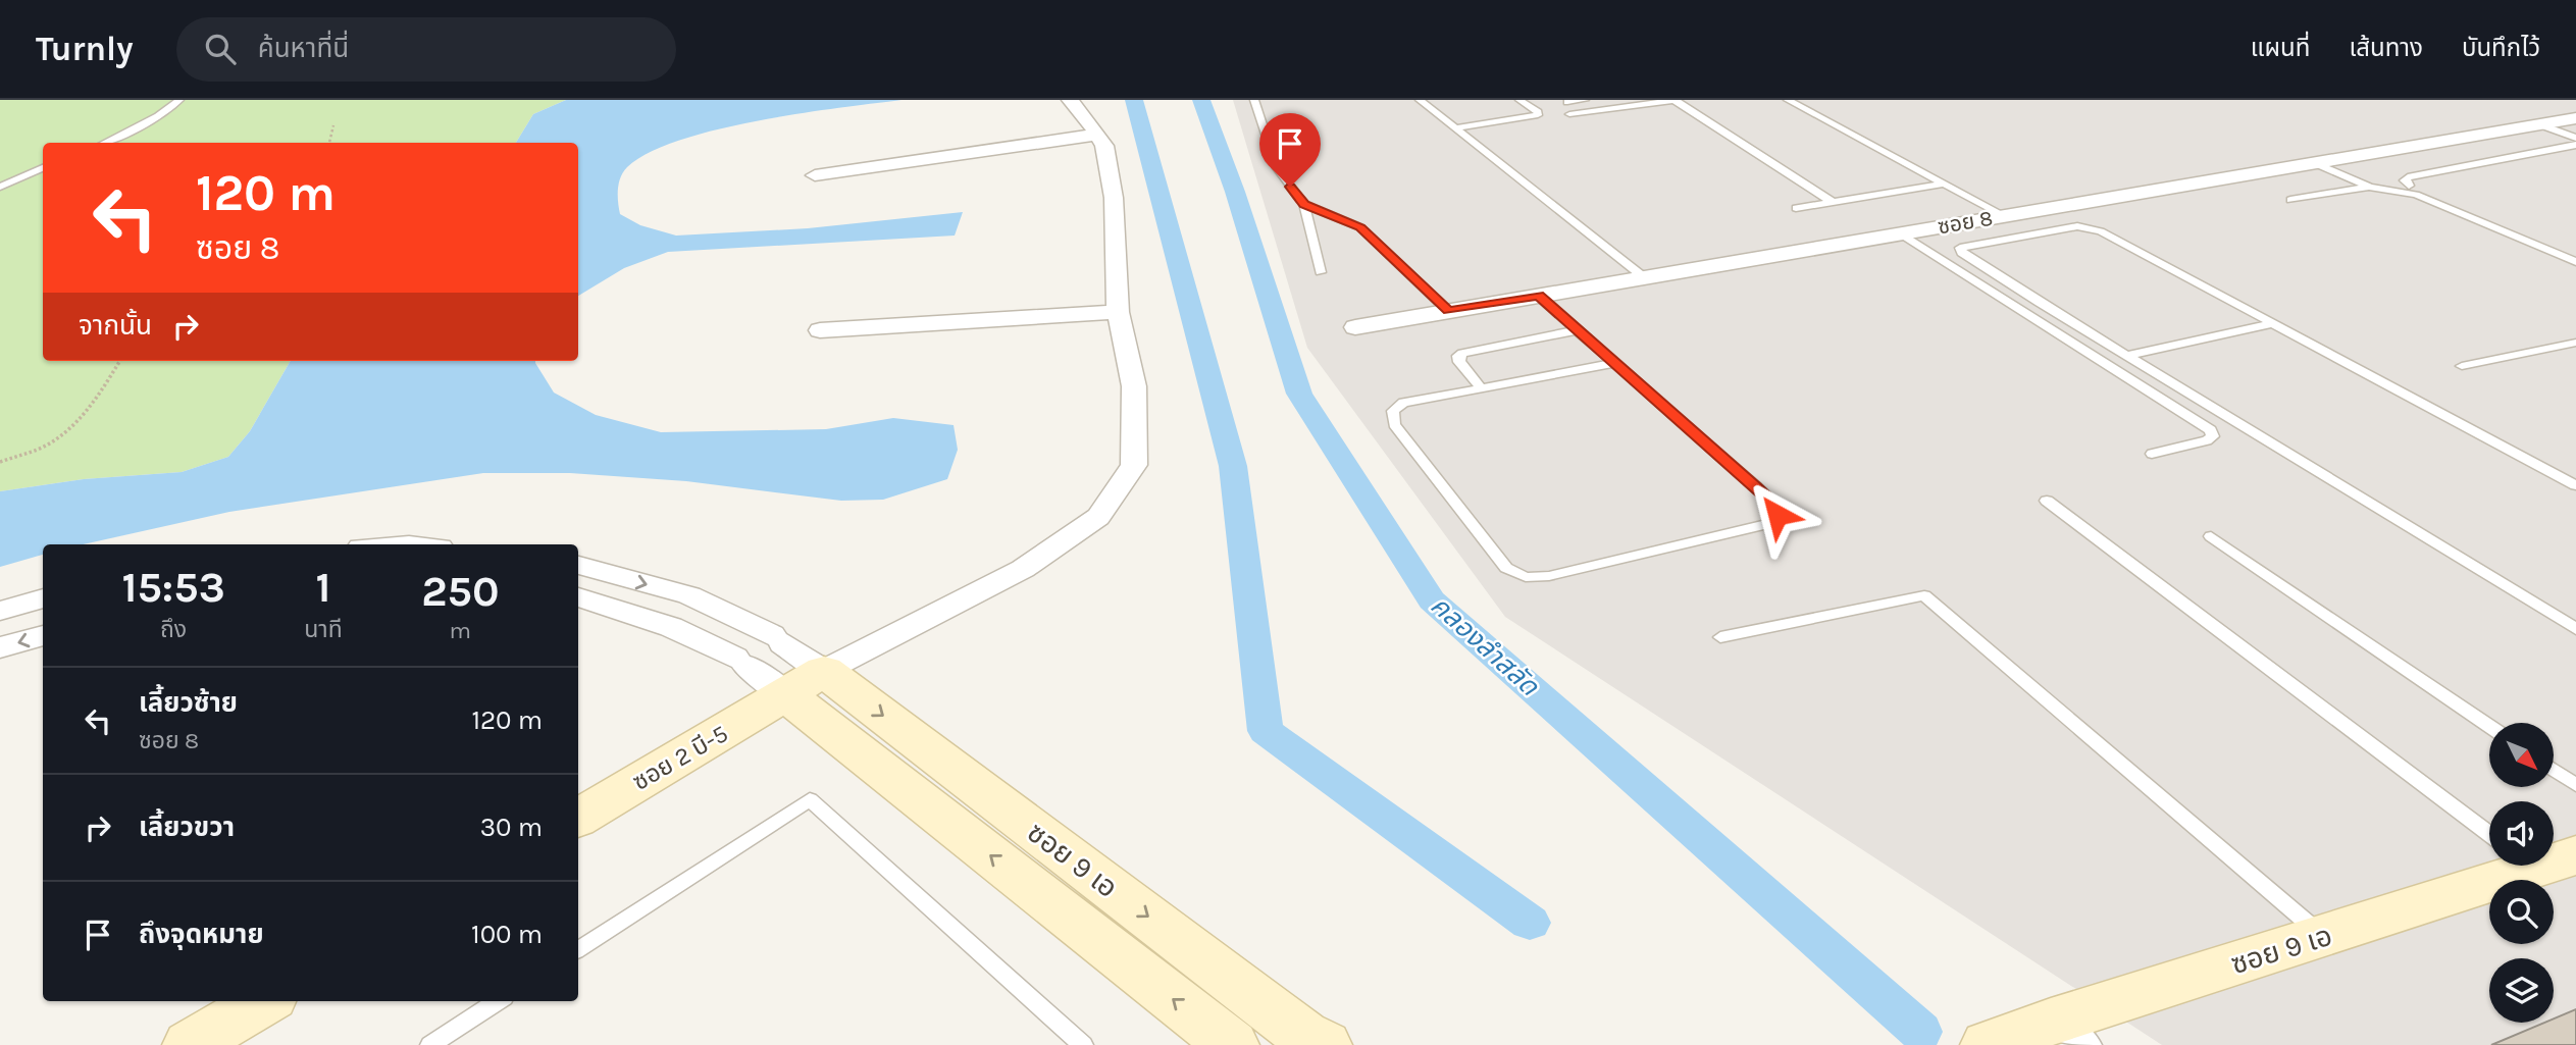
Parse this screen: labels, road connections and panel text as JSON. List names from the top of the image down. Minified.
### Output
{"streets":{"street":["ซอย 8","ซอย 2 บี-5","ซอย 9 เอ"]},"crossings":[["ซอย 2 บี-5","ซอย 9 เอ"]],"water":["คลองลำสลัด"],"north":"bottom right","page":{"header":"Turnly","search":"ค้นหาที่นี่","nav":["แผนที่","เส้นทาง","บันทึกไว้"],"turn":["120 m","ซอย 8"],"then":"จากนั้น","eta":["15:53","ถึง","1","นาที","250","m"],"list":[{"name":"เลี้ยวซ้าย","note":"ซอย 8","value":"120 m"},{"name":"เลี้ยวขวา","value":"30 m"},{"name":"ถึงจุดหมาย","value":"100 m"}]}}
